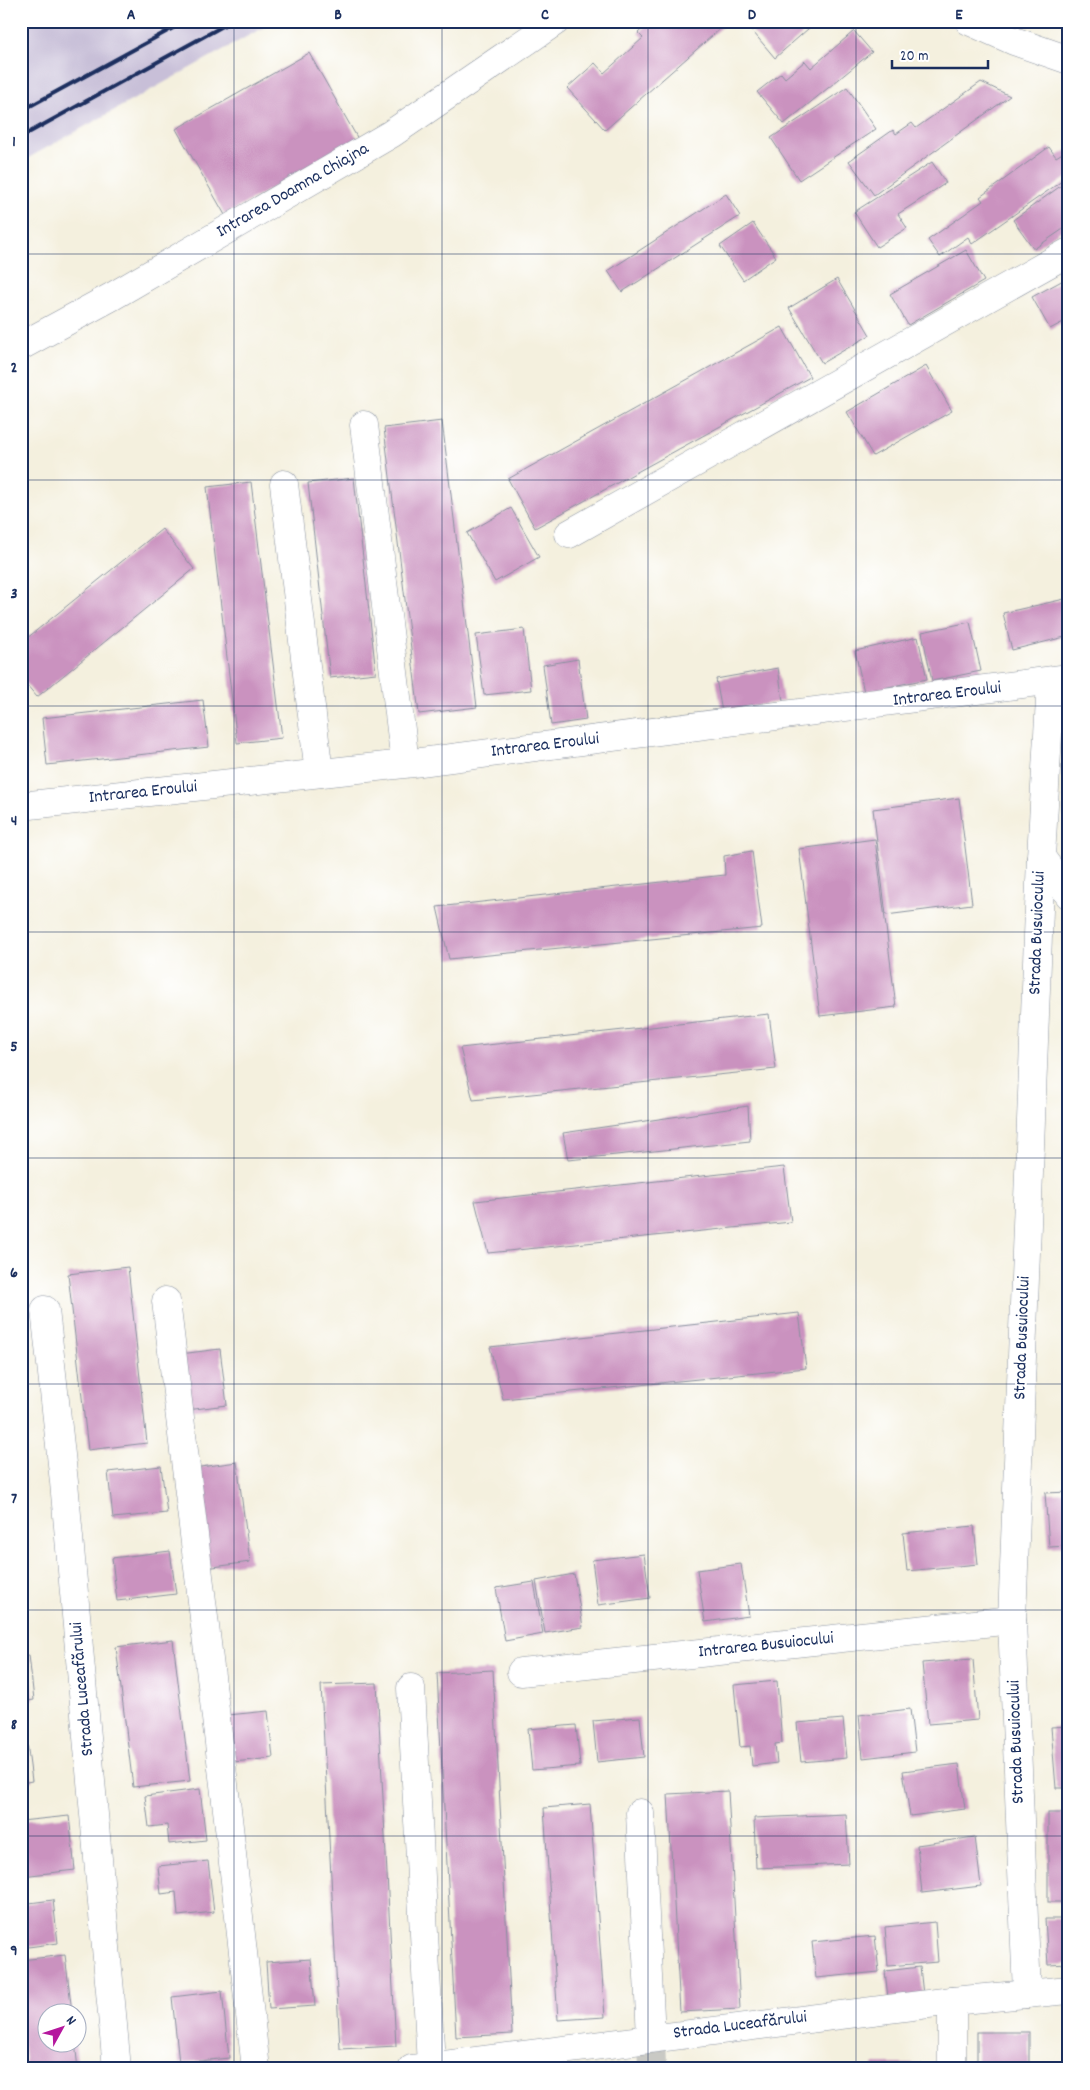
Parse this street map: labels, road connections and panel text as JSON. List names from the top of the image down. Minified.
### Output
{"streets":{"street":["Intrarea Doamna Chiajna","Intrarea Eroului","Strada Busuiocului","Intrarea Busuiocului","Strada Luceafărului"]},"crossings":[["Intrarea Eroului","Strada Busuiocului"],["Strada Busuiocului","Intrarea Busuiocului"],["Strada Busuiocului","Strada Luceafărului"]],"scale_bar":"20 m","north":"top right","grid":{"columns":["A","B","C","D","E"],"rows":["1","2","3","4","5","6","7","8","9"]}}
